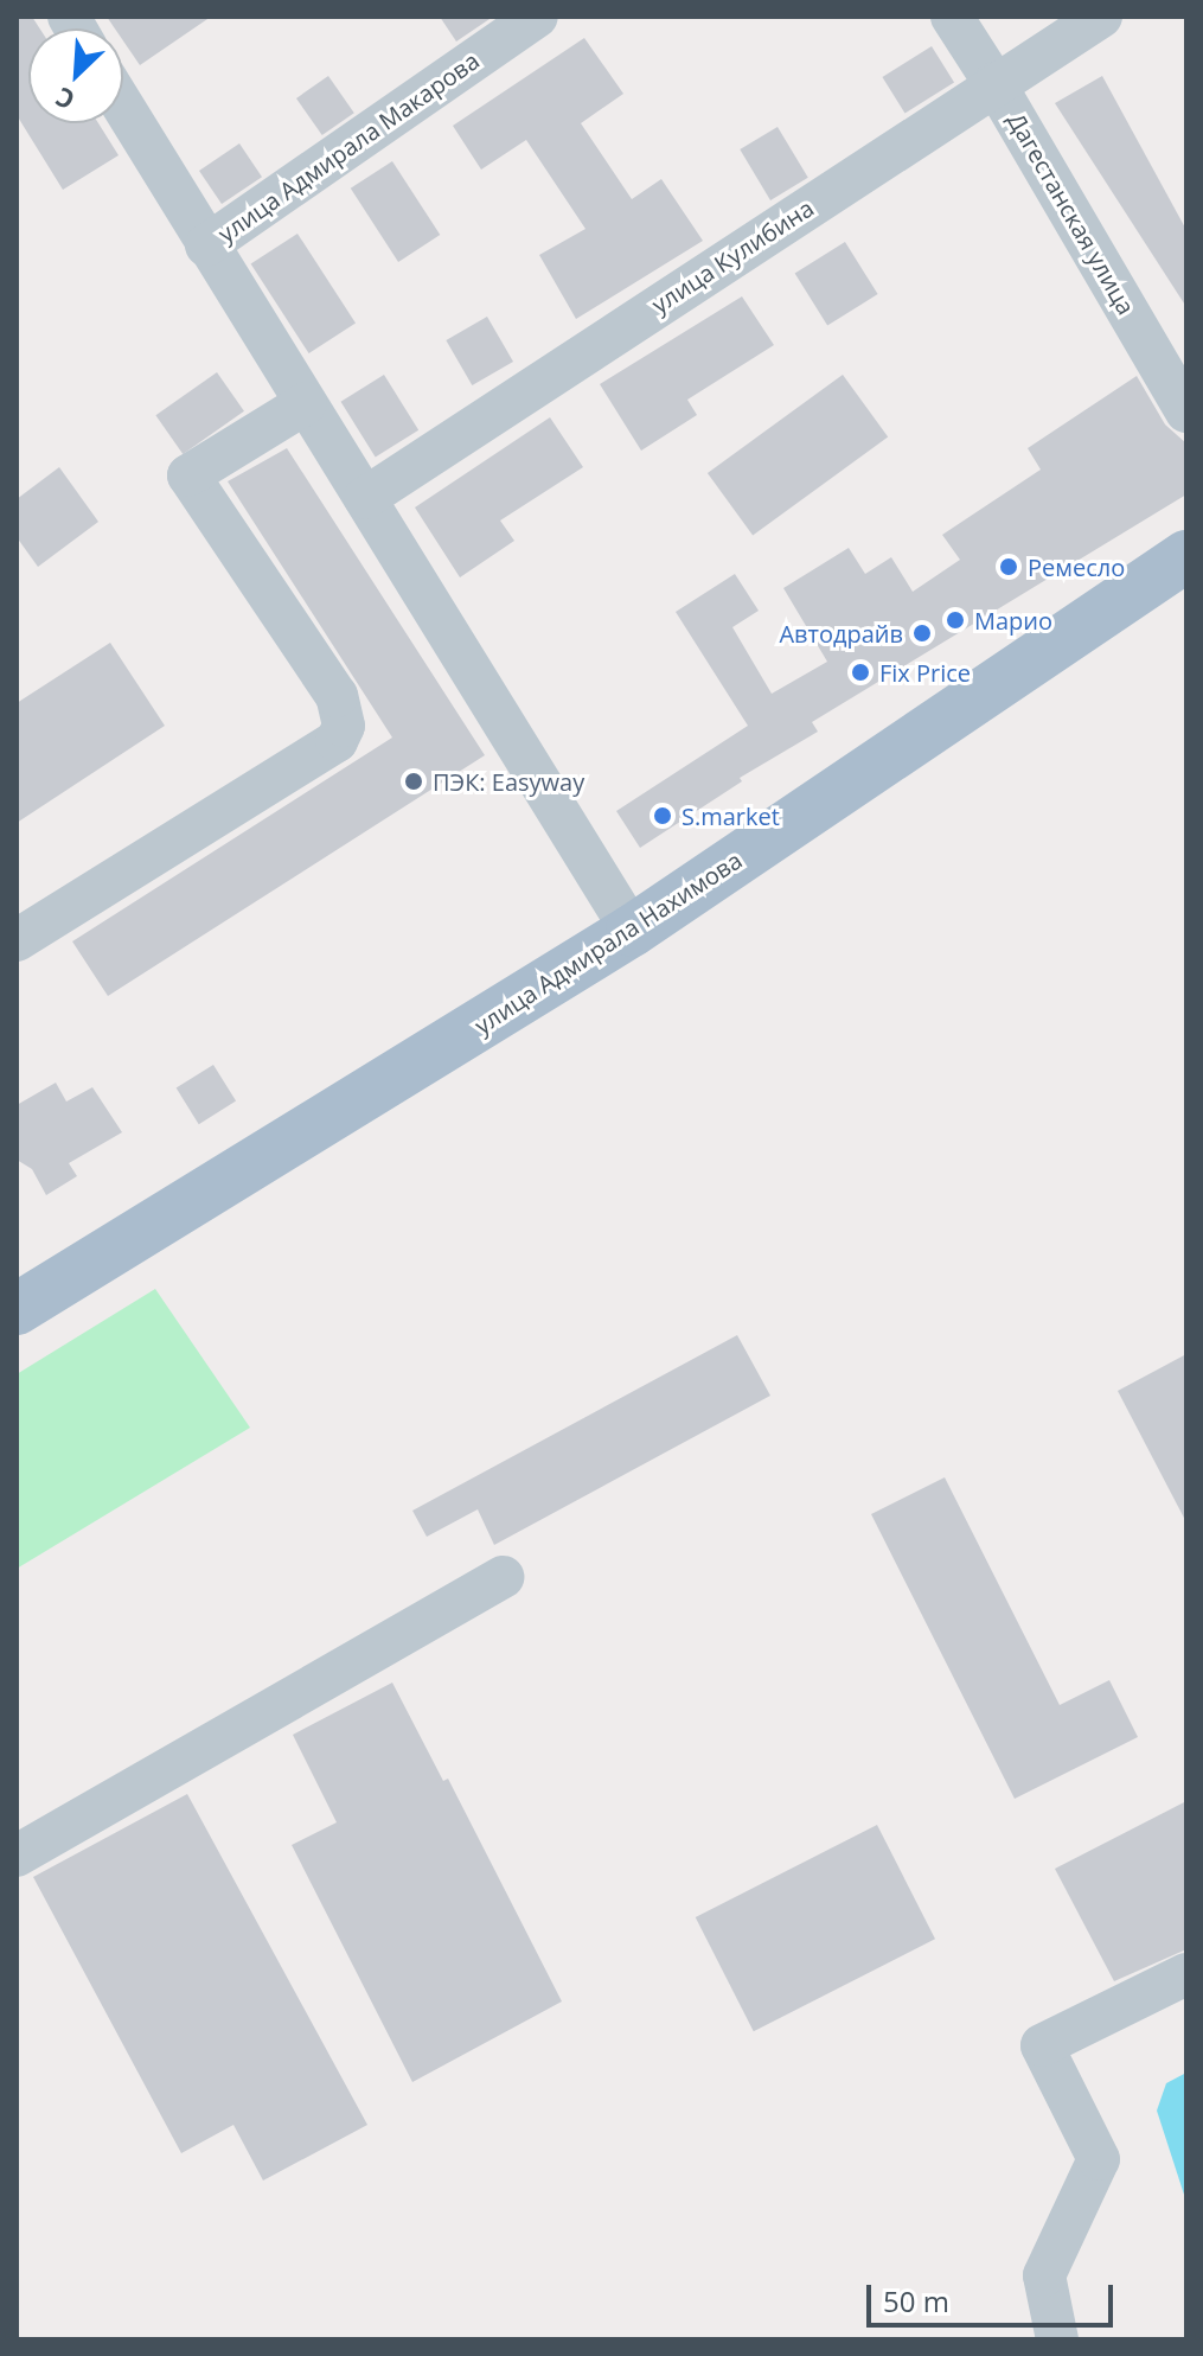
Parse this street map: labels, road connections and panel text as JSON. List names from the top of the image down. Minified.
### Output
{"streets":{"main road":["улица Адмирала Нахимова"],"street":["улица Адмирала Макарова","Дагестанская улица","улица Кулибина"]},"crossings":[["Дагестанская улица","улица Кулибина"]],"places":["Ремесло","Марио","Автодрайв","Fix Price","ПЭК: Easyway","S.market"],"scale_bar":"50 m","north":"bottom left"}
